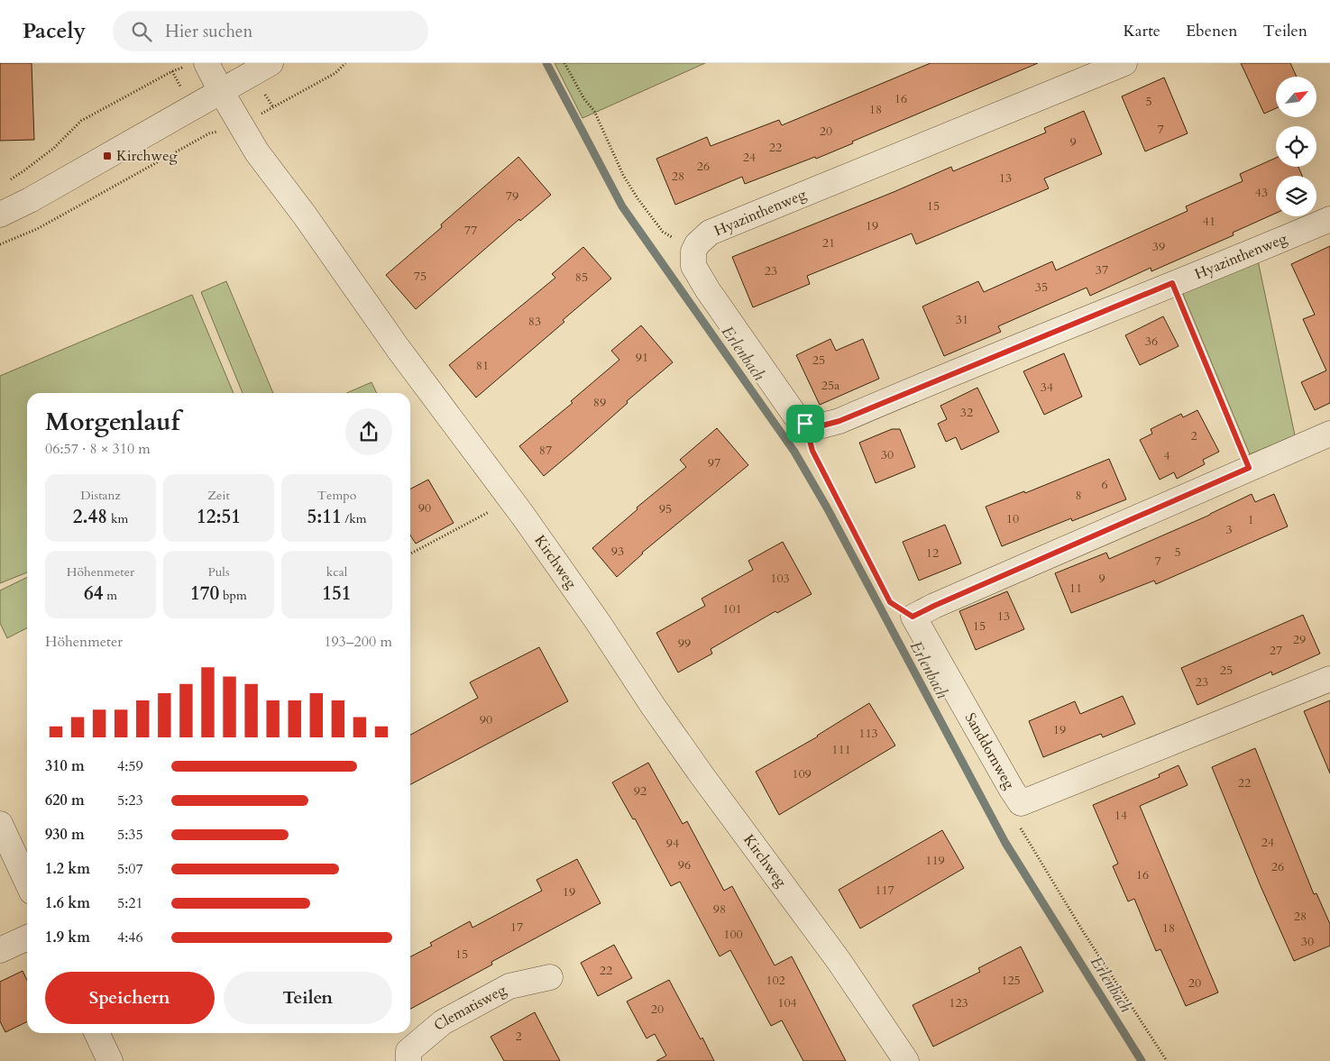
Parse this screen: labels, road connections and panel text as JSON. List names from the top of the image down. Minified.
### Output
{"streets":{"street":["Hyazinthenweg","Kirchweg","Sanddornweg","Clematisweg"]},"water":["Erlenbach"],"places":{"transit":["Kirchweg"]},"house_numbers":["16","5","18","7","20","9","22","24","26","28","13","43","79","15","41","19","77","21","39","37","23","75","85","35","31","83","36","91","25","81","25a","34","89","32","2","87","30","4","97","6","8","90","95","10","1","3","93","5","12","7","103","9","11","101","13","15","29","99","27","25","23","90","19","113","111","109","22","92","14","24","94","119","96","26","16","117","19","98","28","17","18","100","30","15","22","102","125","20","104","123","20","2"],"north":"top right","page":{"header":"Pacely","search":"Hier suchen","nav":["Karte","Ebenen","Teilen"],"heading":["Morgenlauf","06:57 · 8 × 310 m"],"stats":[["Distanz","2.48 km"],["Zeit","12:51"],["Tempo","5:11 /km"],["Höhenmeter","64 m"],["Puls","170 bpm"],["kcal","151"]],"chart":["Höhenmeter","193–200 m"],"list":[{"name":"310 m","note":"4:59"},{"name":"620 m","note":"5:23"},{"name":"930 m","note":"5:35"},{"name":"1.2 km","note":"5:07"},{"name":"1.6 km","note":"5:21"},{"name":"1.9 km","note":"4:46"}],"buttons":["Speichern","Teilen"]}}
